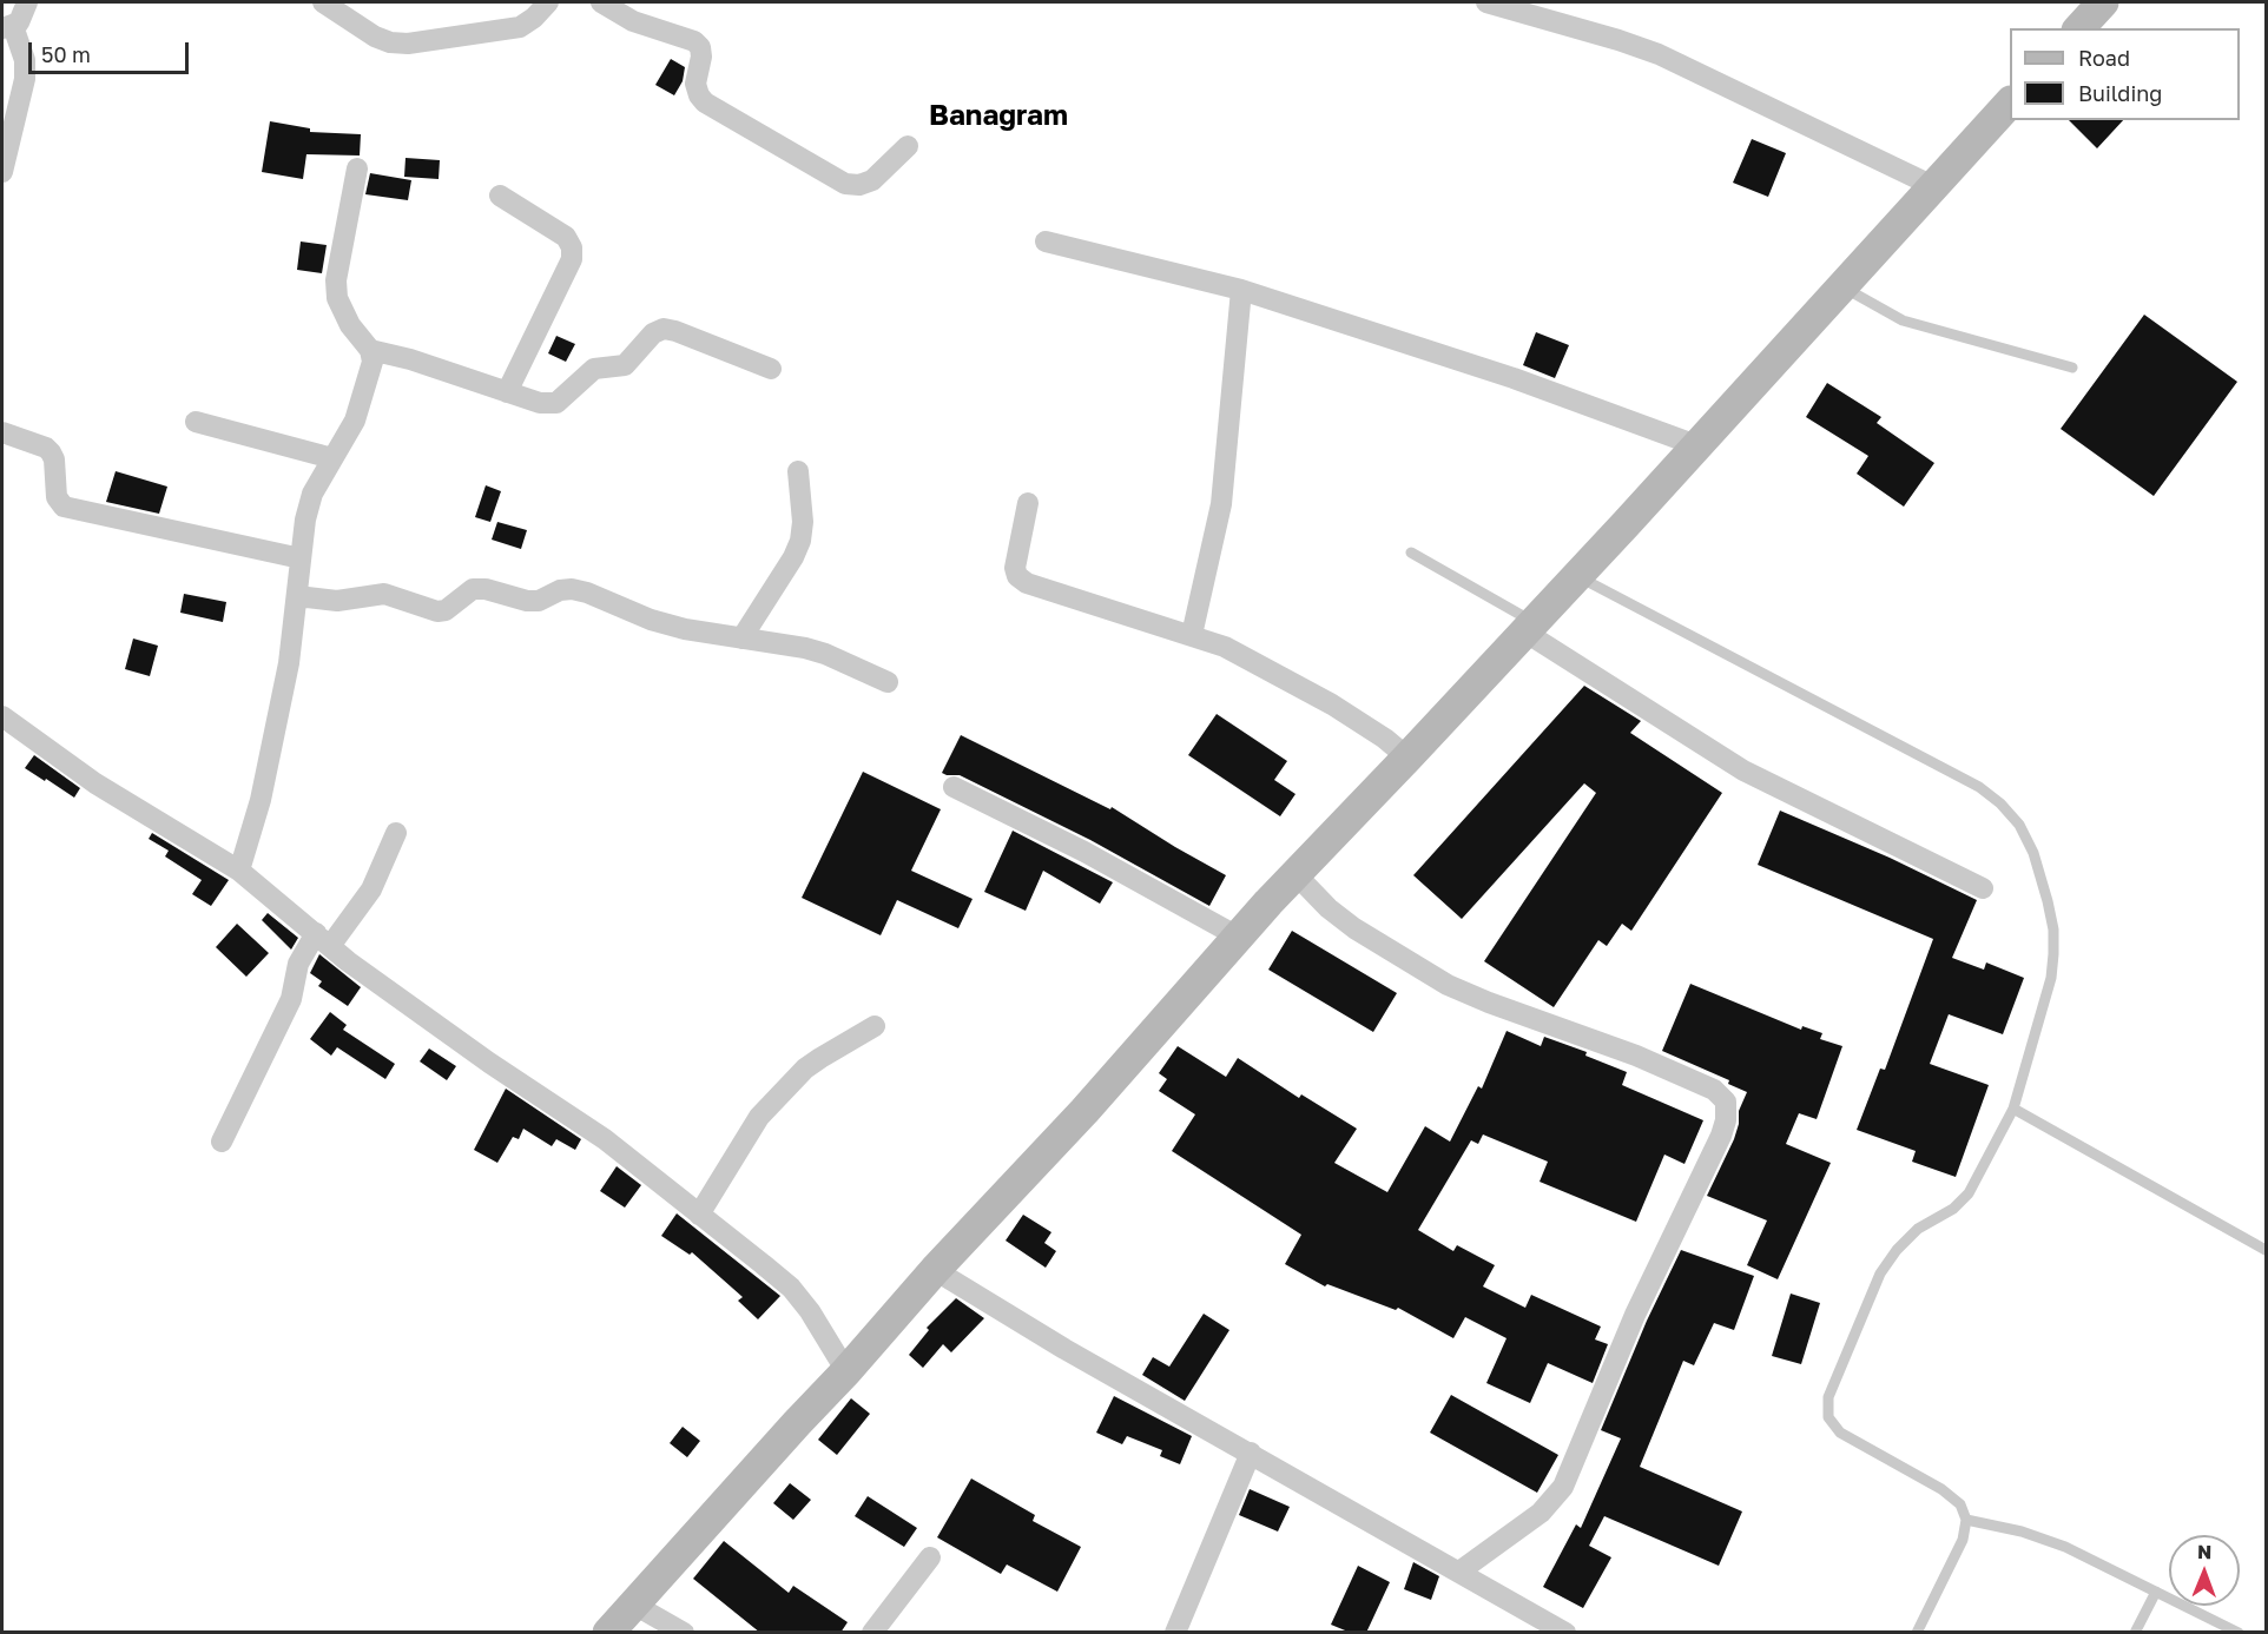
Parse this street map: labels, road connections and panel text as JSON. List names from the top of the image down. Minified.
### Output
{"districts":["Banagram"],"legend":["Road","Building"],"scale_bar":"50 m","north":"top"}
